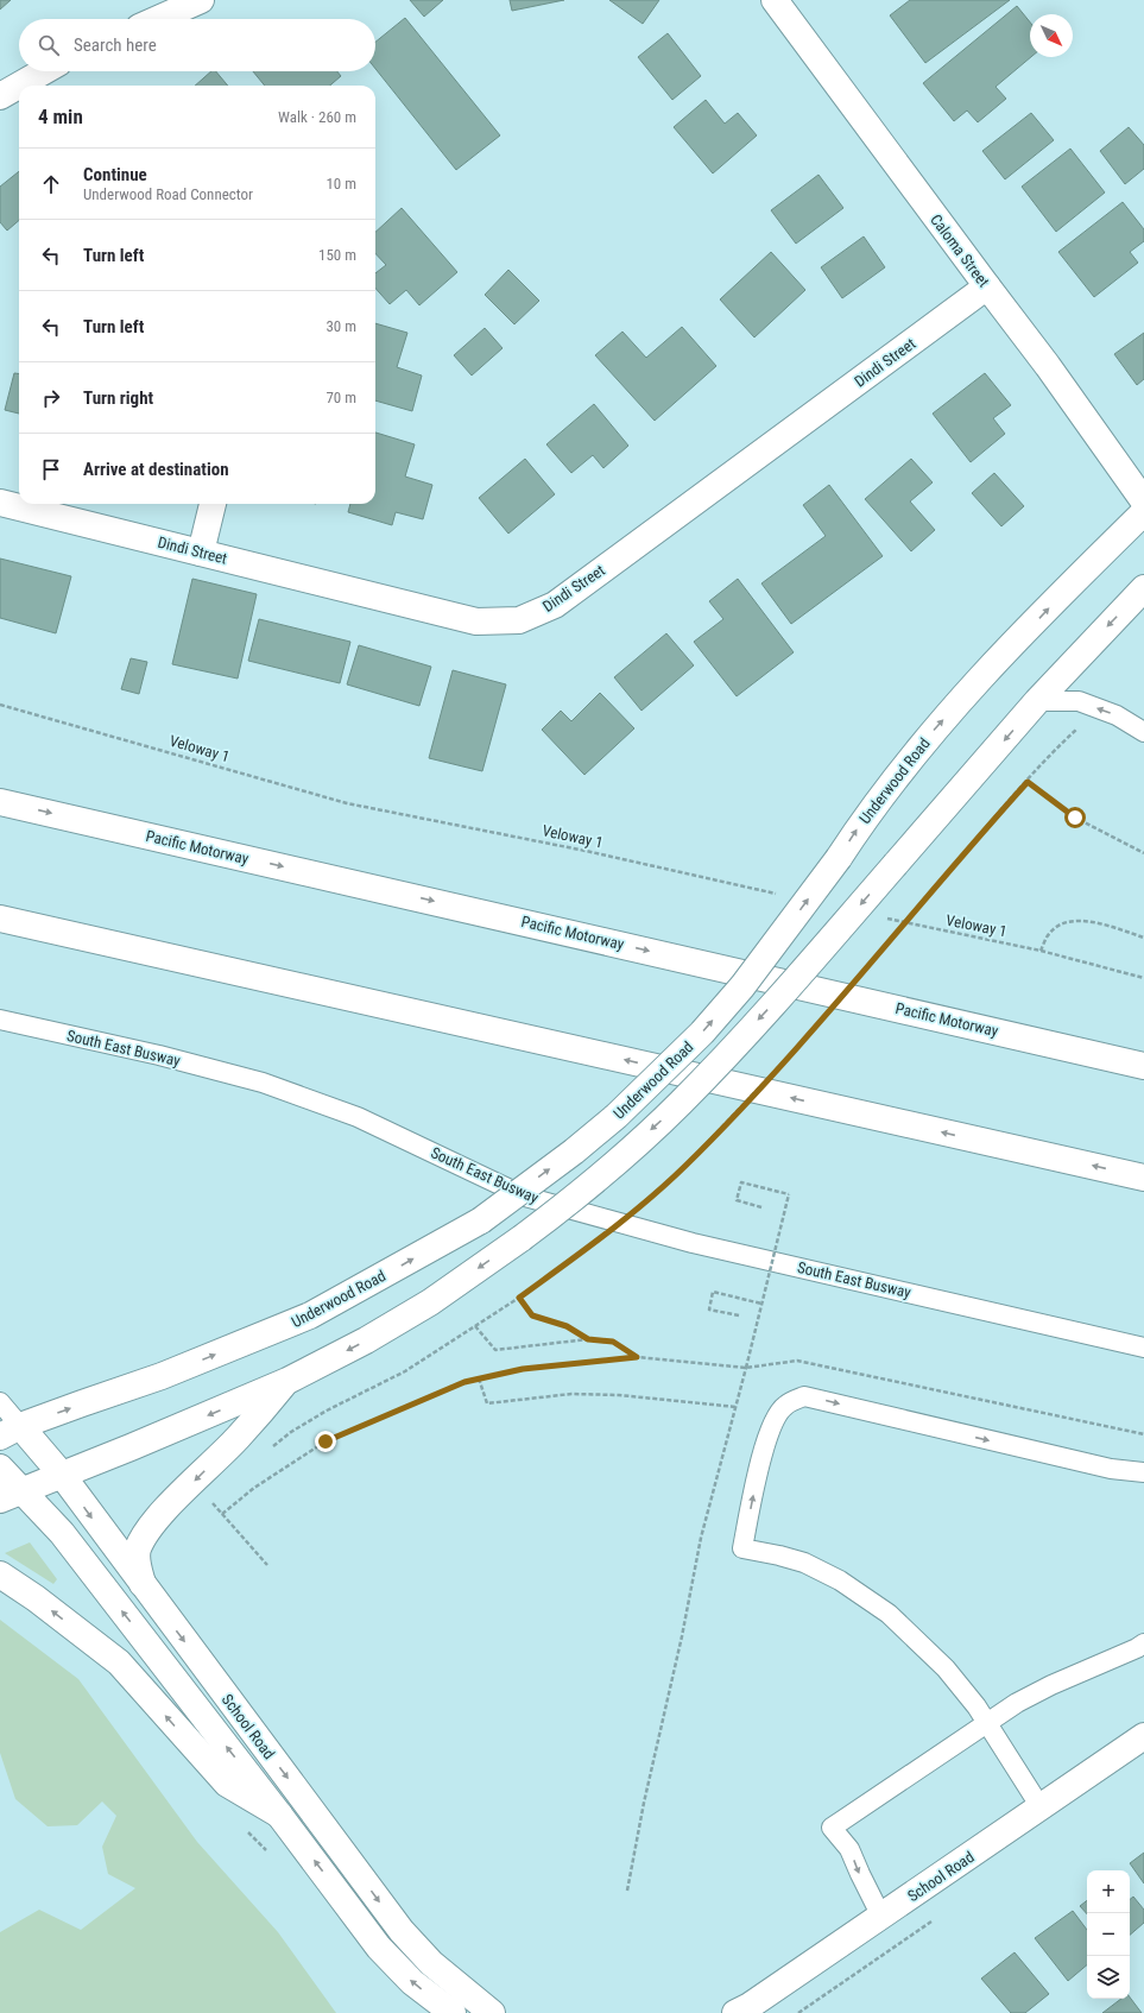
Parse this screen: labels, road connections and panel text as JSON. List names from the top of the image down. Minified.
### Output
{"streets":{"main road":["Caloma Street","Dindi Street","Underwood Road","Pacific Motorway","School Road"],"lane":["South East Busway"],"path":["Veloway 1"]},"crossings":[["Caloma Street","Dindi Street"],["Underwood Road","School Road"]],"north":"bottom right","page":{"search":"Search here","heading":["4 min","Walk · 260 m"],"list":[["Continue","Underwood Road Connector","10 m"],["Turn left","150 m"],["Turn left","30 m"],["Turn right","70 m"],"Arrive at destination"],"map_buttons":["+","−"]}}
